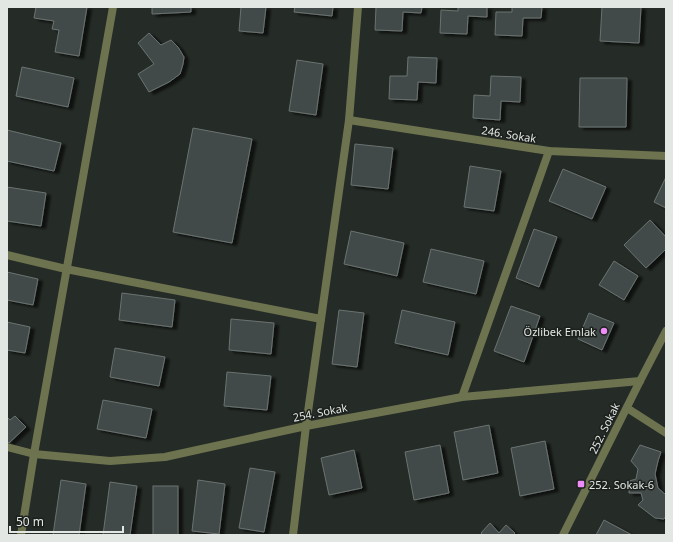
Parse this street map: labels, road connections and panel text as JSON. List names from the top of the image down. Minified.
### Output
{"streets":{"street":["246. Sokak","254. Sokak","252. Sokak"]},"crossings":[["254. Sokak","252. Sokak"]],"places":{"other":["Özlibek Emlak"],"transit":["252. Sokak-6"]},"scale_bar":"50 m"}
